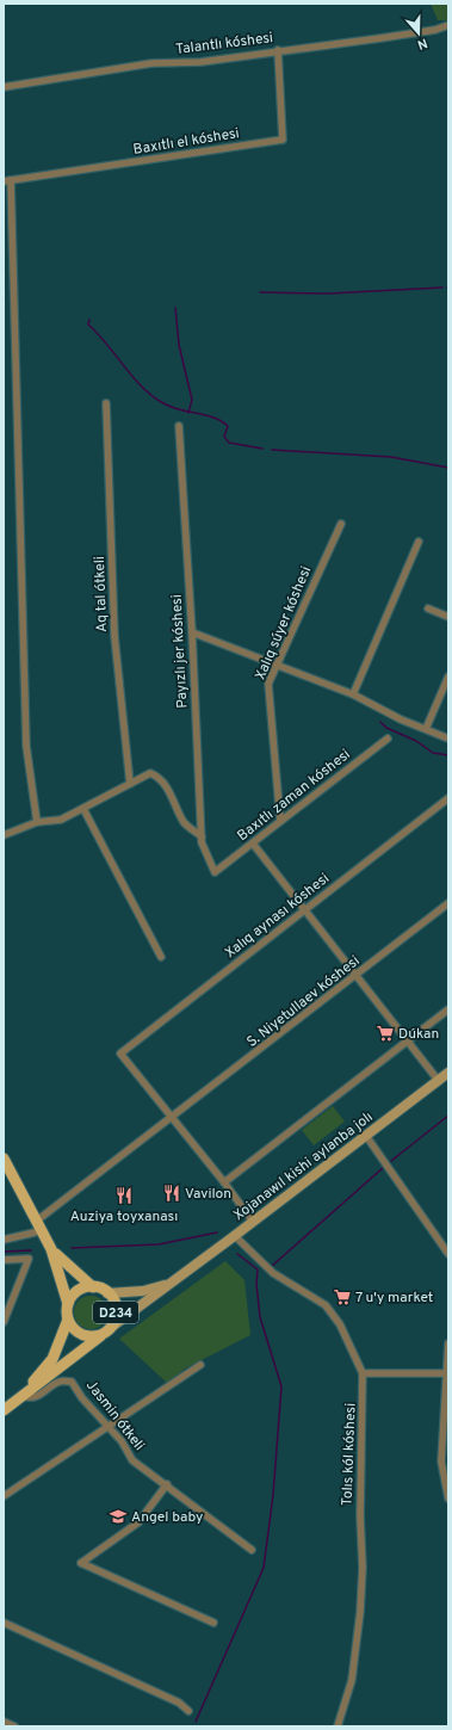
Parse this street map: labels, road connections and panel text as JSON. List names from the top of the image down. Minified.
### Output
{"streets":{"main road":["Xojanawıl kishi aylanba jolı","D234"],"street":["Talantlı kóshesi","Baxıtlı el kóshesi","Aq tal ótkeli","Xalıq súyer kóshesi","Payızlı jer kóshesi","Baxıtlı zaman kóshesi","Xalıq aynası kóshesi","S. Niyetullaev kóshesi","Jasmin ótkeli","Tolıs kól kóshesi"]},"crossings":[["Talantlı kóshesi","Baxıtlı el kóshesi"],["Xalıq súyer kóshesi","Baxıtlı zaman kóshesi"],["Payızlı jer kóshesi","Baxıtlı zaman kóshesi"],["Xalıq aynası kóshesi","S. Niyetullaev kóshesi"],["Xojanawıl kishi aylanba jolı","D234"],["Xojanawıl kishi aylanba jolı","Jasmin ótkeli"],["Xojanawıl kishi aylanba jolı","Tolıs kól kóshesi"]],"places":{"supermarket":["Dúkan","7 u'y market"],"restaurant":["Vavilon","Auziya toyxanası"],"school or university":["Angel baby"]},"north":"bottom"}
